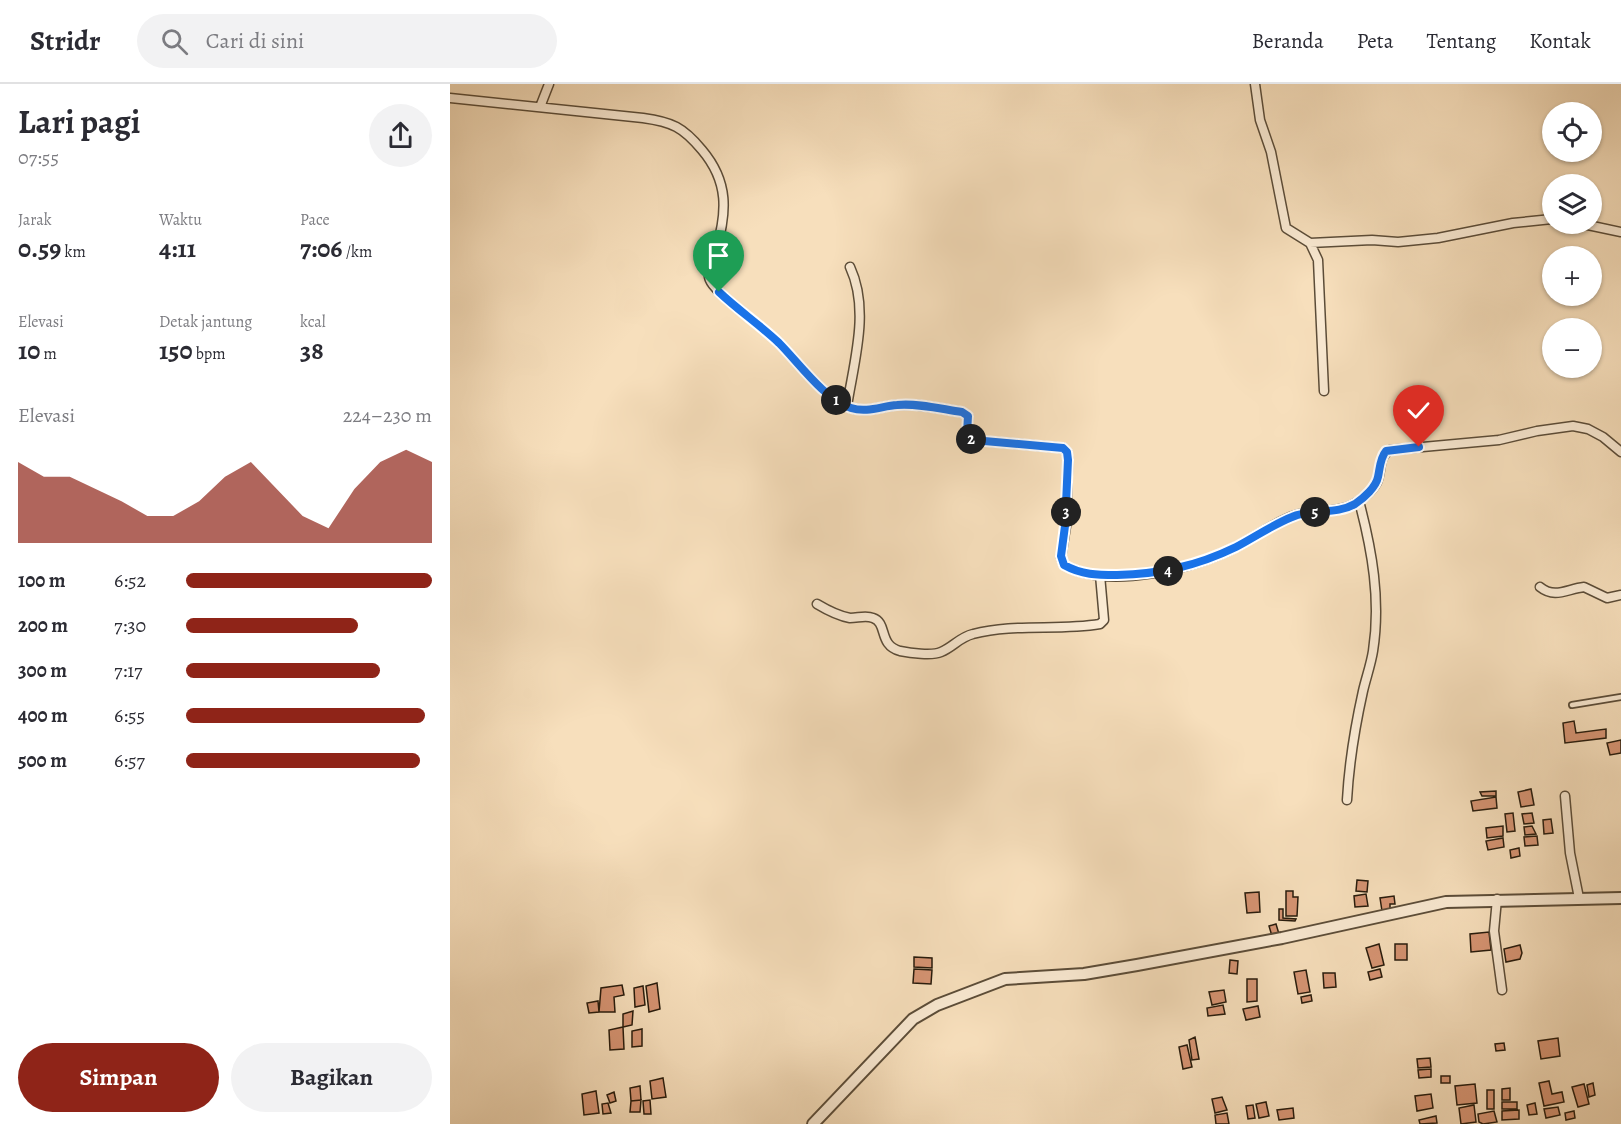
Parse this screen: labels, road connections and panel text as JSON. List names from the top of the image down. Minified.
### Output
{"page":{"header":"Stridr","search":"Cari di sini","nav":["Beranda","Peta","Tentang","Kontak"],"heading":["Lari pagi","07:55"],"map_buttons":["+","−"],"stats":[["Jarak","0.59 km"],["Waktu","4:11"],["Pace","7:06 /km"],["Elevasi","10 m"],["Detak jantung","150 bpm"],["kcal","38"]],"pins":["1","2","3","5","4"],"chart":["Elevasi","224–230 m"],"list":[{"name":"100 m","note":"6:52"},{"name":"200 m","note":"7:30"},{"name":"300 m","note":"7:17"},{"name":"400 m","note":"6:55"},{"name":"500 m","note":"6:57"}],"buttons":["Simpan","Bagikan"]}}
